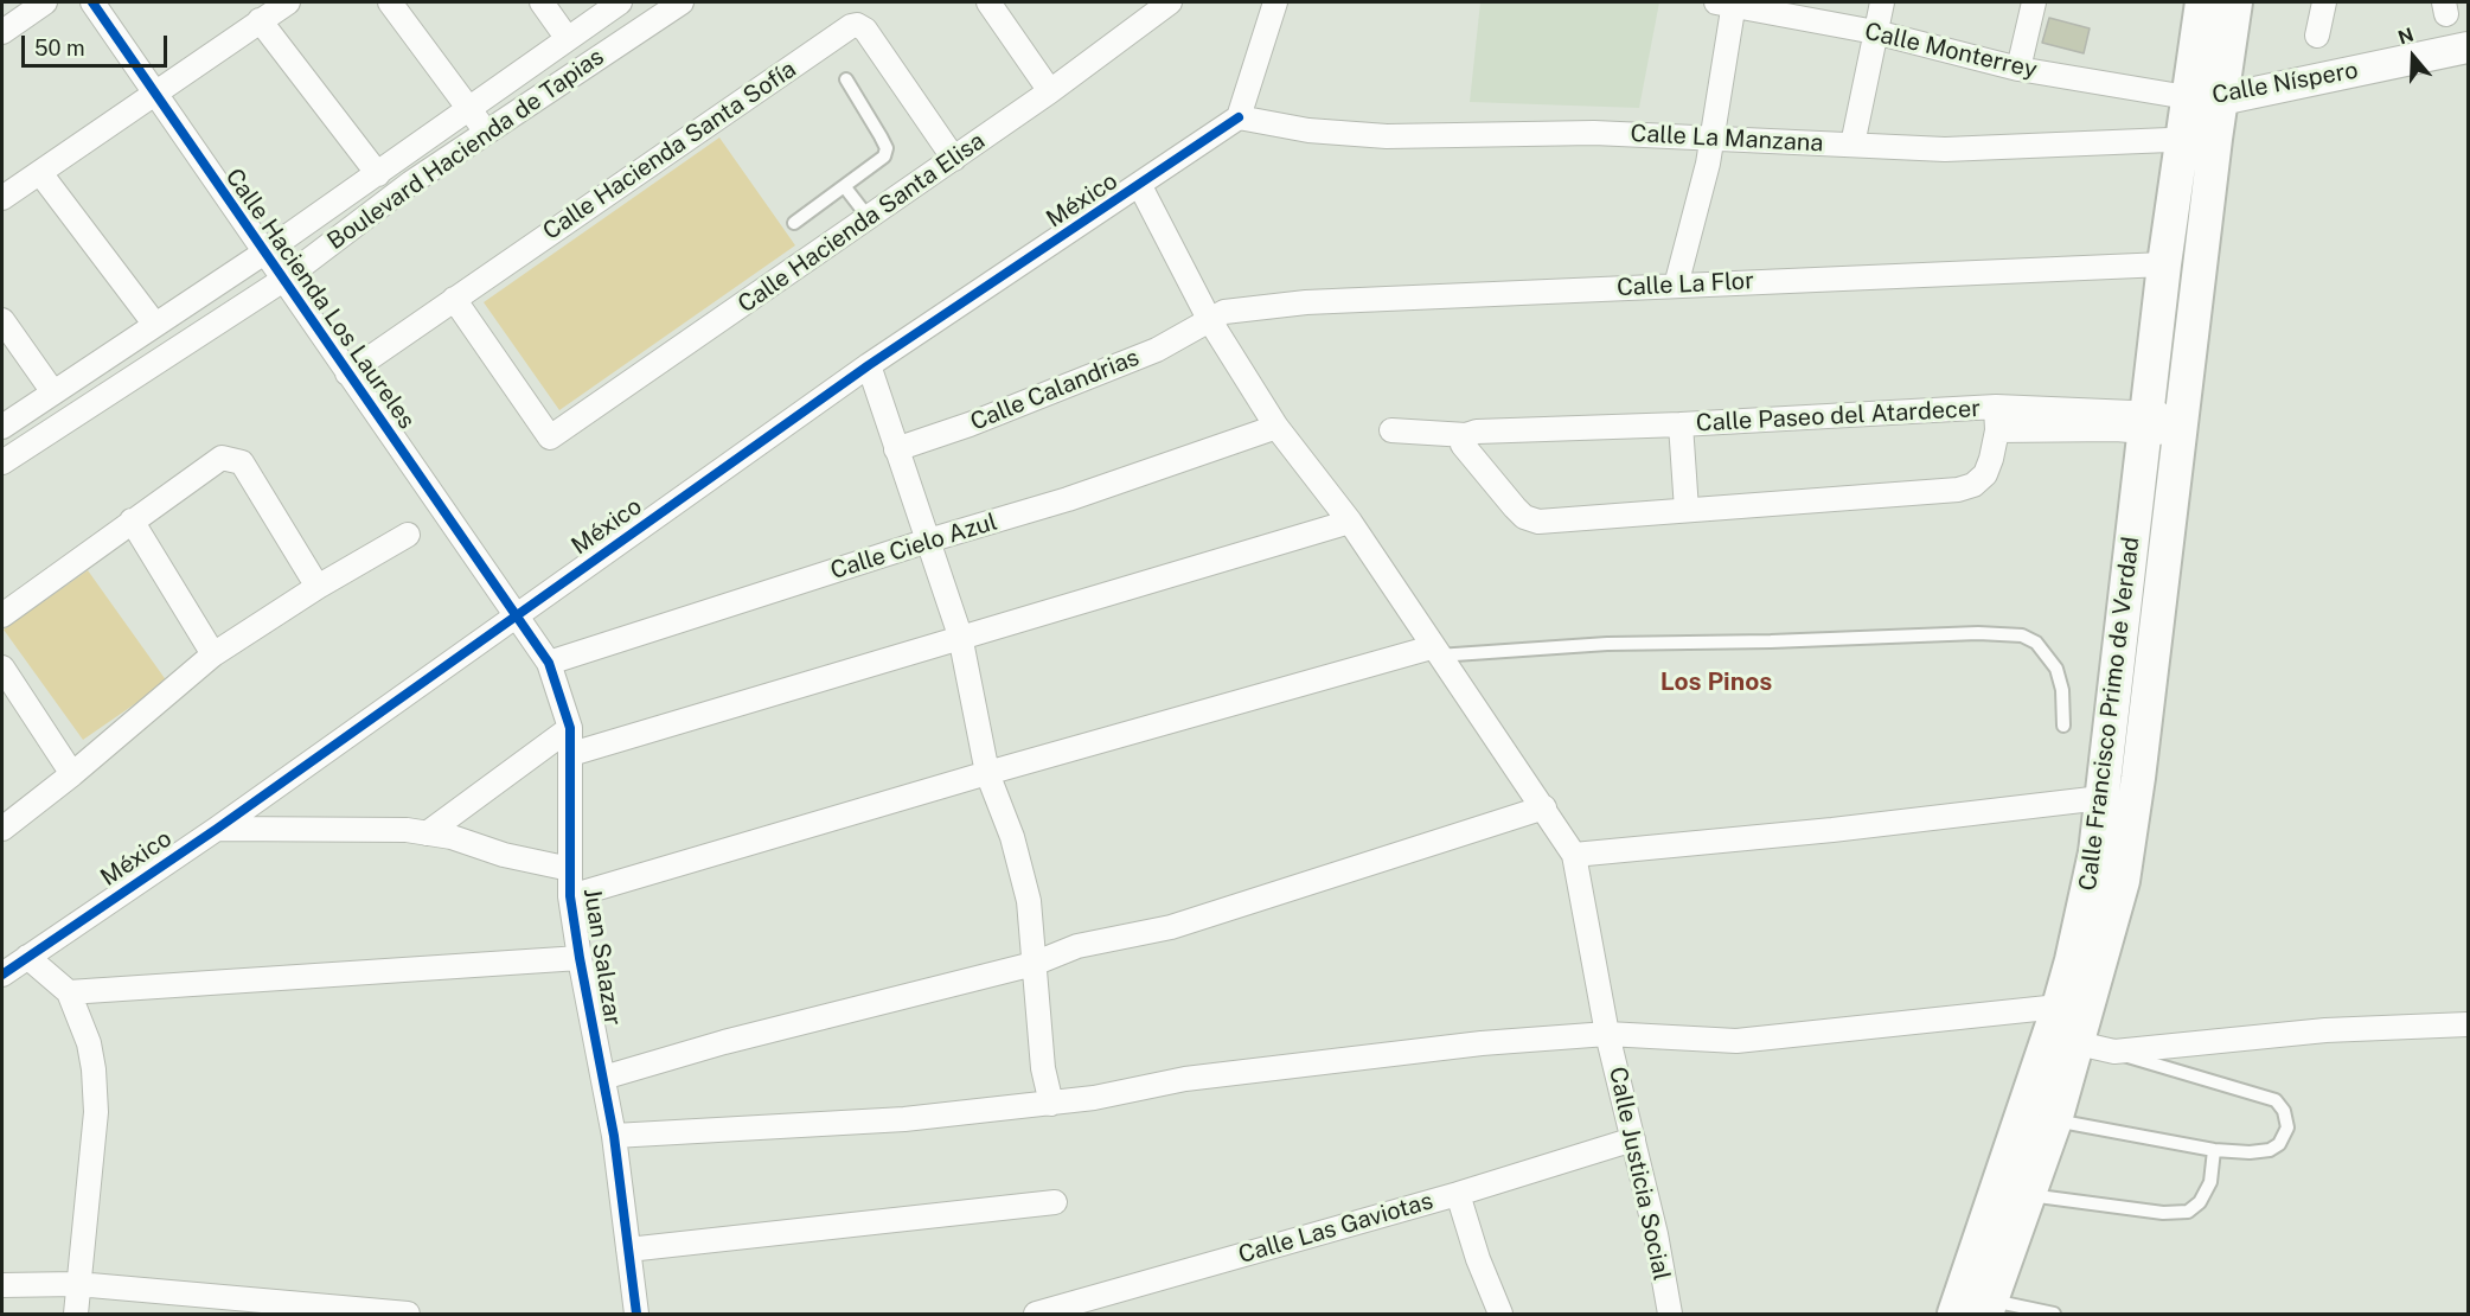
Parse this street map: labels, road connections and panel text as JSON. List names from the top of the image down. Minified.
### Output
{"streets":{"main road":["Calle Francisco Primo de Verdad"],"street":["Calle Monterrey","Calle Níspero","Calle La Manzana","Boulevard Hacienda de Tapias","Calle Hacienda Santa Sofía","México","Calle Hacienda Santa Elisa","Calle La Flor","Calle Hacienda Los Laureles","Calle Calandrias","Calle Paseo del Atardecer","Calle Cielo Azul","Juan Salazar","Calle Justicia Social","Calle Las Gaviotas"]},"crossings":[["Calle Monterrey","Calle Níspero"],["Calle Monterrey","Calle Francisco Primo de Verdad"],["Calle Níspero","Calle Francisco Primo de Verdad"],["Calle La Manzana","México"],["Calle La Manzana","Calle Francisco Primo de Verdad"],["Boulevard Hacienda de Tapias","Calle Hacienda Los Laureles"],["Calle Hacienda Santa Sofía","Calle Hacienda Santa Elisa"],["Calle Hacienda Santa Sofía","Calle Hacienda Los Laureles"],["México","Calle Hacienda Los Laureles"],["México","Juan Salazar"],["Calle La Flor","Calle Calandrias"],["Calle La Flor","Calle Francisco Primo de Verdad"],["Calle Hacienda Los Laureles","Juan Salazar"],["Calle Paseo del Atardecer","Calle Francisco Primo de Verdad"],["Calle Cielo Azul","Juan Salazar"],["Calle Justicia Social","Calle Las Gaviotas"]],"districts":["Los Pinos"],"scale_bar":"50 m","north":"top"}
